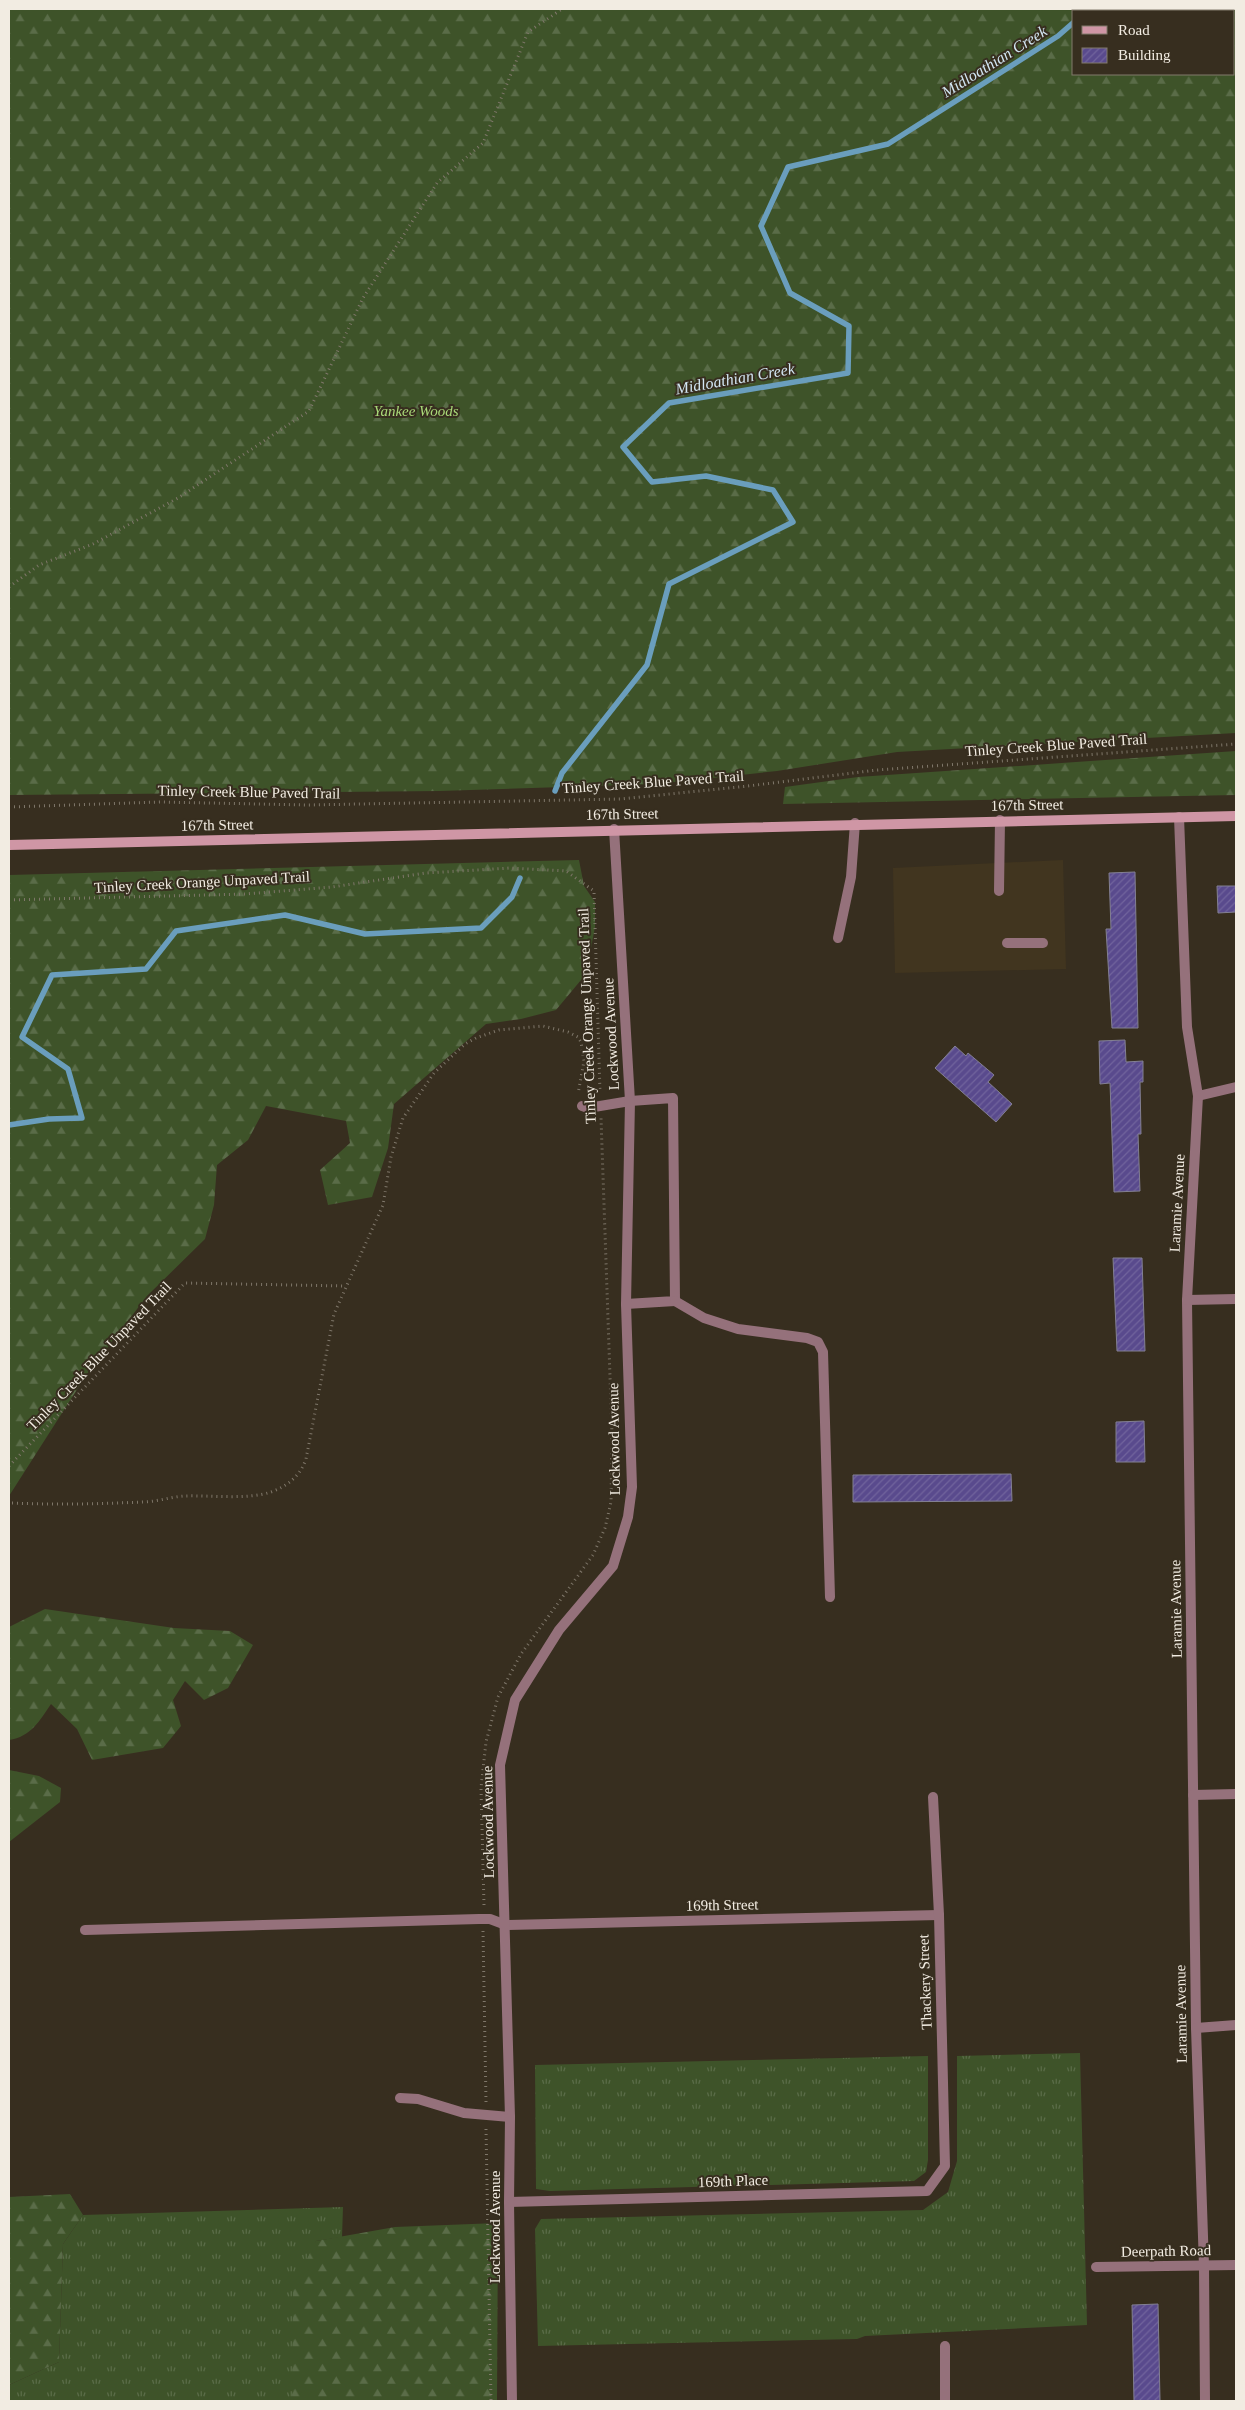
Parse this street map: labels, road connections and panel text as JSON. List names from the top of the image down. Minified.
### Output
{"streets":{"main road":["167th Street"],"street":["Lockwood Avenue","Laramie Avenue","169th Street","Thackery Street","169th Place","Deerpath Road"],"path":["Tinley Creek Blue Paved Trail","Tinley Creek Orange Unpaved Trail","Tinley Creek Blue Unpaved Trail"]},"crossings":[["167th Street","Lockwood Avenue"],["167th Street","Laramie Avenue"],["Lockwood Avenue","169th Street"],["Lockwood Avenue","169th Place"],["Laramie Avenue","Deerpath Road"],["169th Street","Thackery Street"],["Thackery Street","169th Place"]],"water":["Midloathian Creek"],"parks":["Yankee Woods"],"legend":["Road","Building"]}
